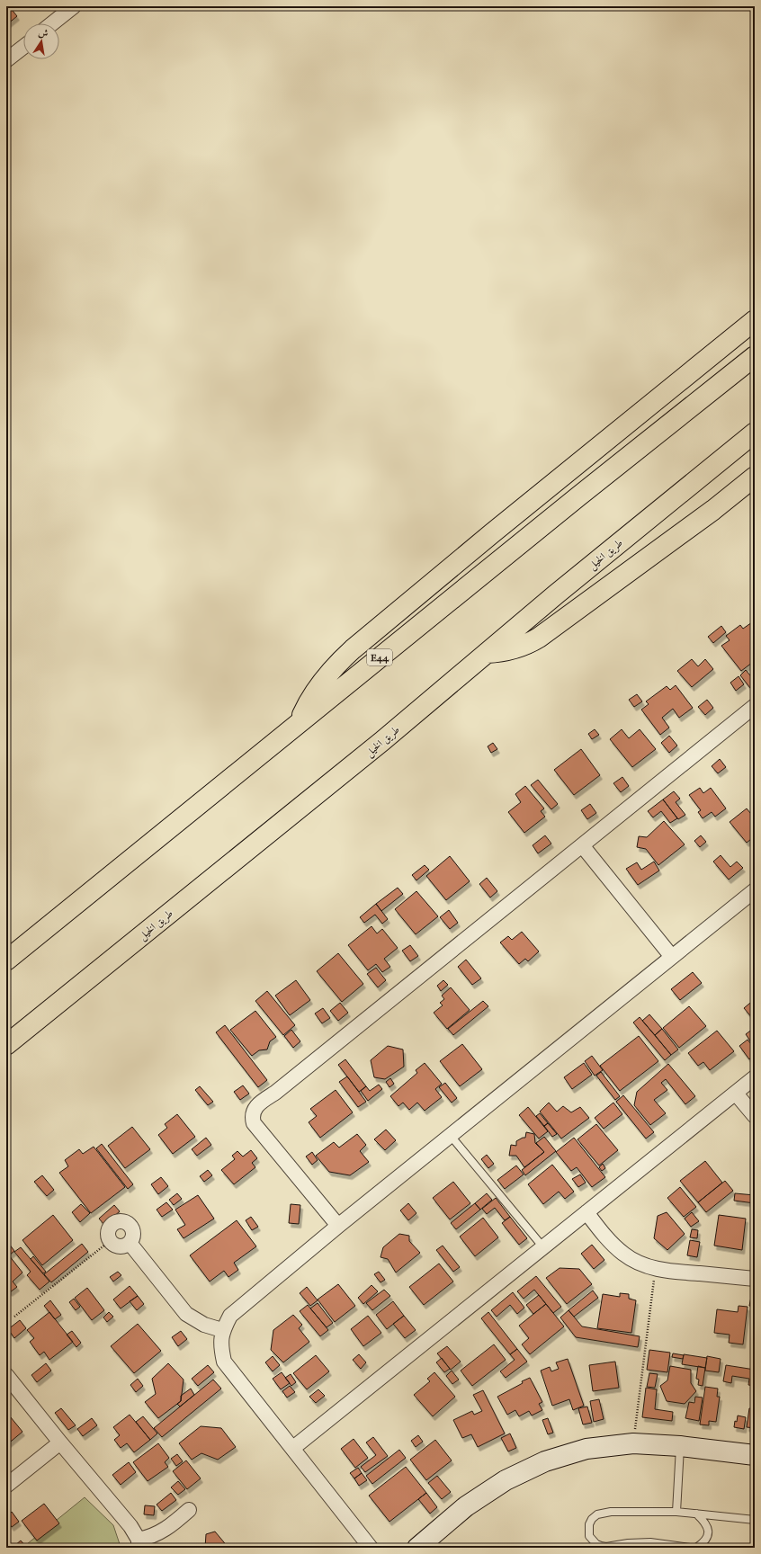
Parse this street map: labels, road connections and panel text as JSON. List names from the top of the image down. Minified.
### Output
{"streets":{"highway":["طريق الخيل","E44"]},"north":"top"}
